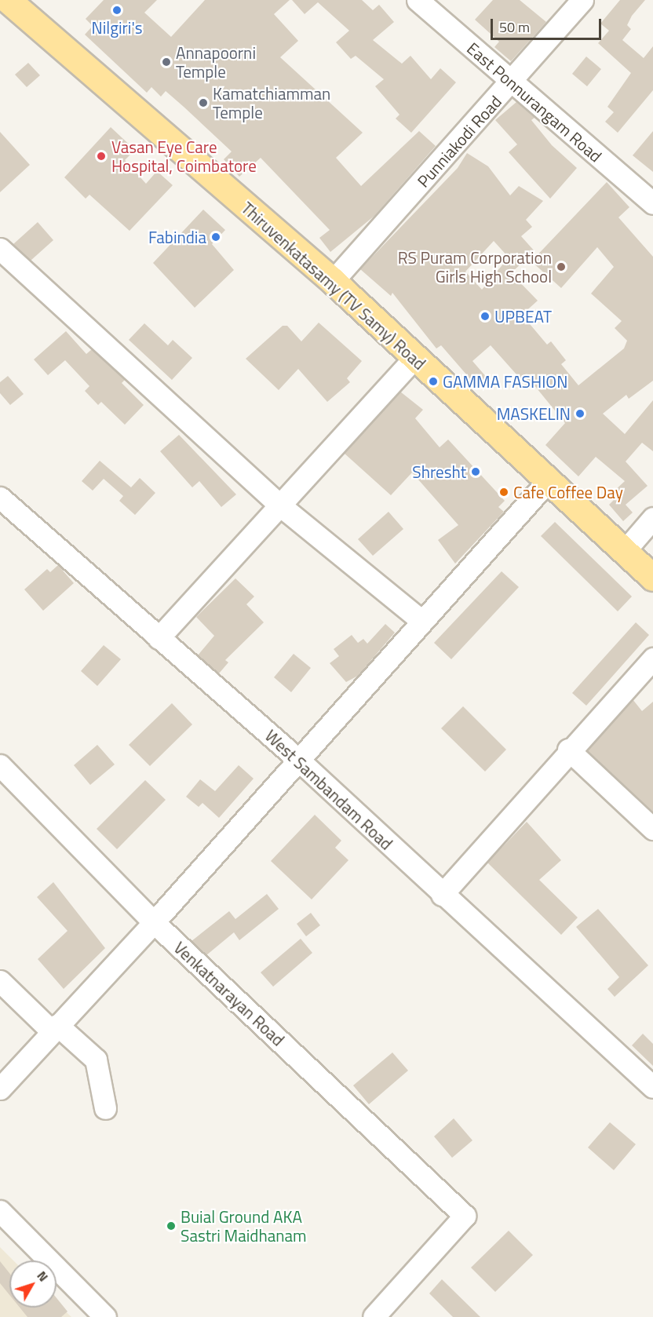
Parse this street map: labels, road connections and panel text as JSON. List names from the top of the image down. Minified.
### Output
{"streets":{"main road":["Thiruvenkatasamy (TV Samy) Road"],"street":["East Ponnurangam Road","Punniakodi Road","West Sambandam Road","Venkatnarayan Road"]},"crossings":[["East Ponnurangam Road","Punniakodi Road"],["Punniakodi Road","Thiruvenkatasamy (TV Samy) Road"]],"places":["Nilgiri's","Annapoorni Temple","Kamatchiamman Temple","Vasan Eye Care Hospital, Coimbatore","Fabindia","RS Puram Corporation Girls High School","UPBEAT","GAMMA FASHION","MASKELIN","Shresht","Cafe Coffee Day","Buial Ground AKA Sastri Maidhanam"],"scale_bar":"50 m","north":"top right"}
